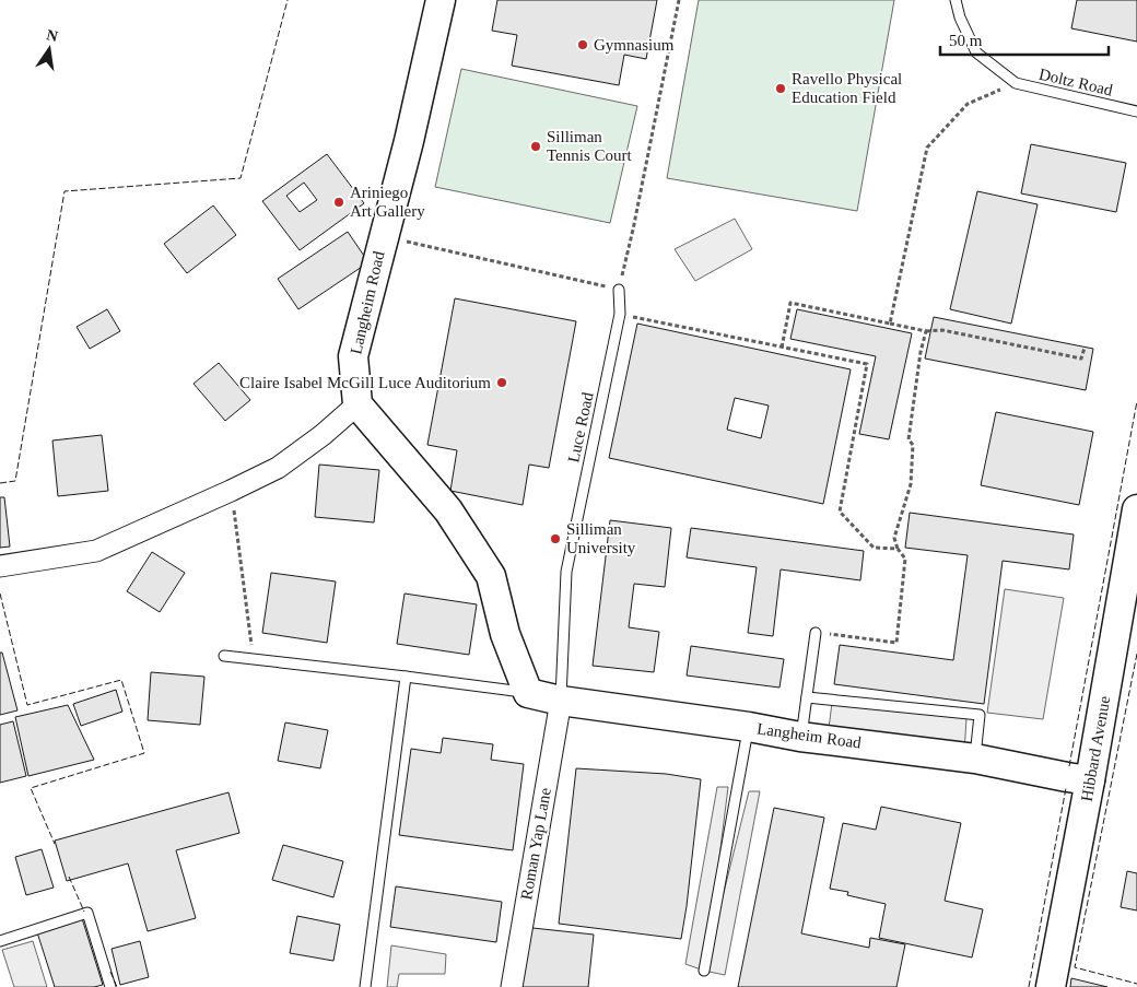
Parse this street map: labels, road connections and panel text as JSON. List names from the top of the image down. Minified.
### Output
{"streets":{"street":["Langheim Road","Hibbard Avenue","Roman Yap Lane"],"lane":["Doltz Road","Luce Road"]},"crossings":[["Langheim Road","Luce Road"],["Langheim Road","Hibbard Avenue"],["Langheim Road","Roman Yap Lane"],["Luce Road","Roman Yap Lane"]],"places":["Gymnasium","Ravello Physical Education Field","Silliman Tennis Court","Ariniego Art Gallery","Claire Isabel McGill Luce Auditorium","Silliman University"],"scale_bar":"50 m","north":"top"}
